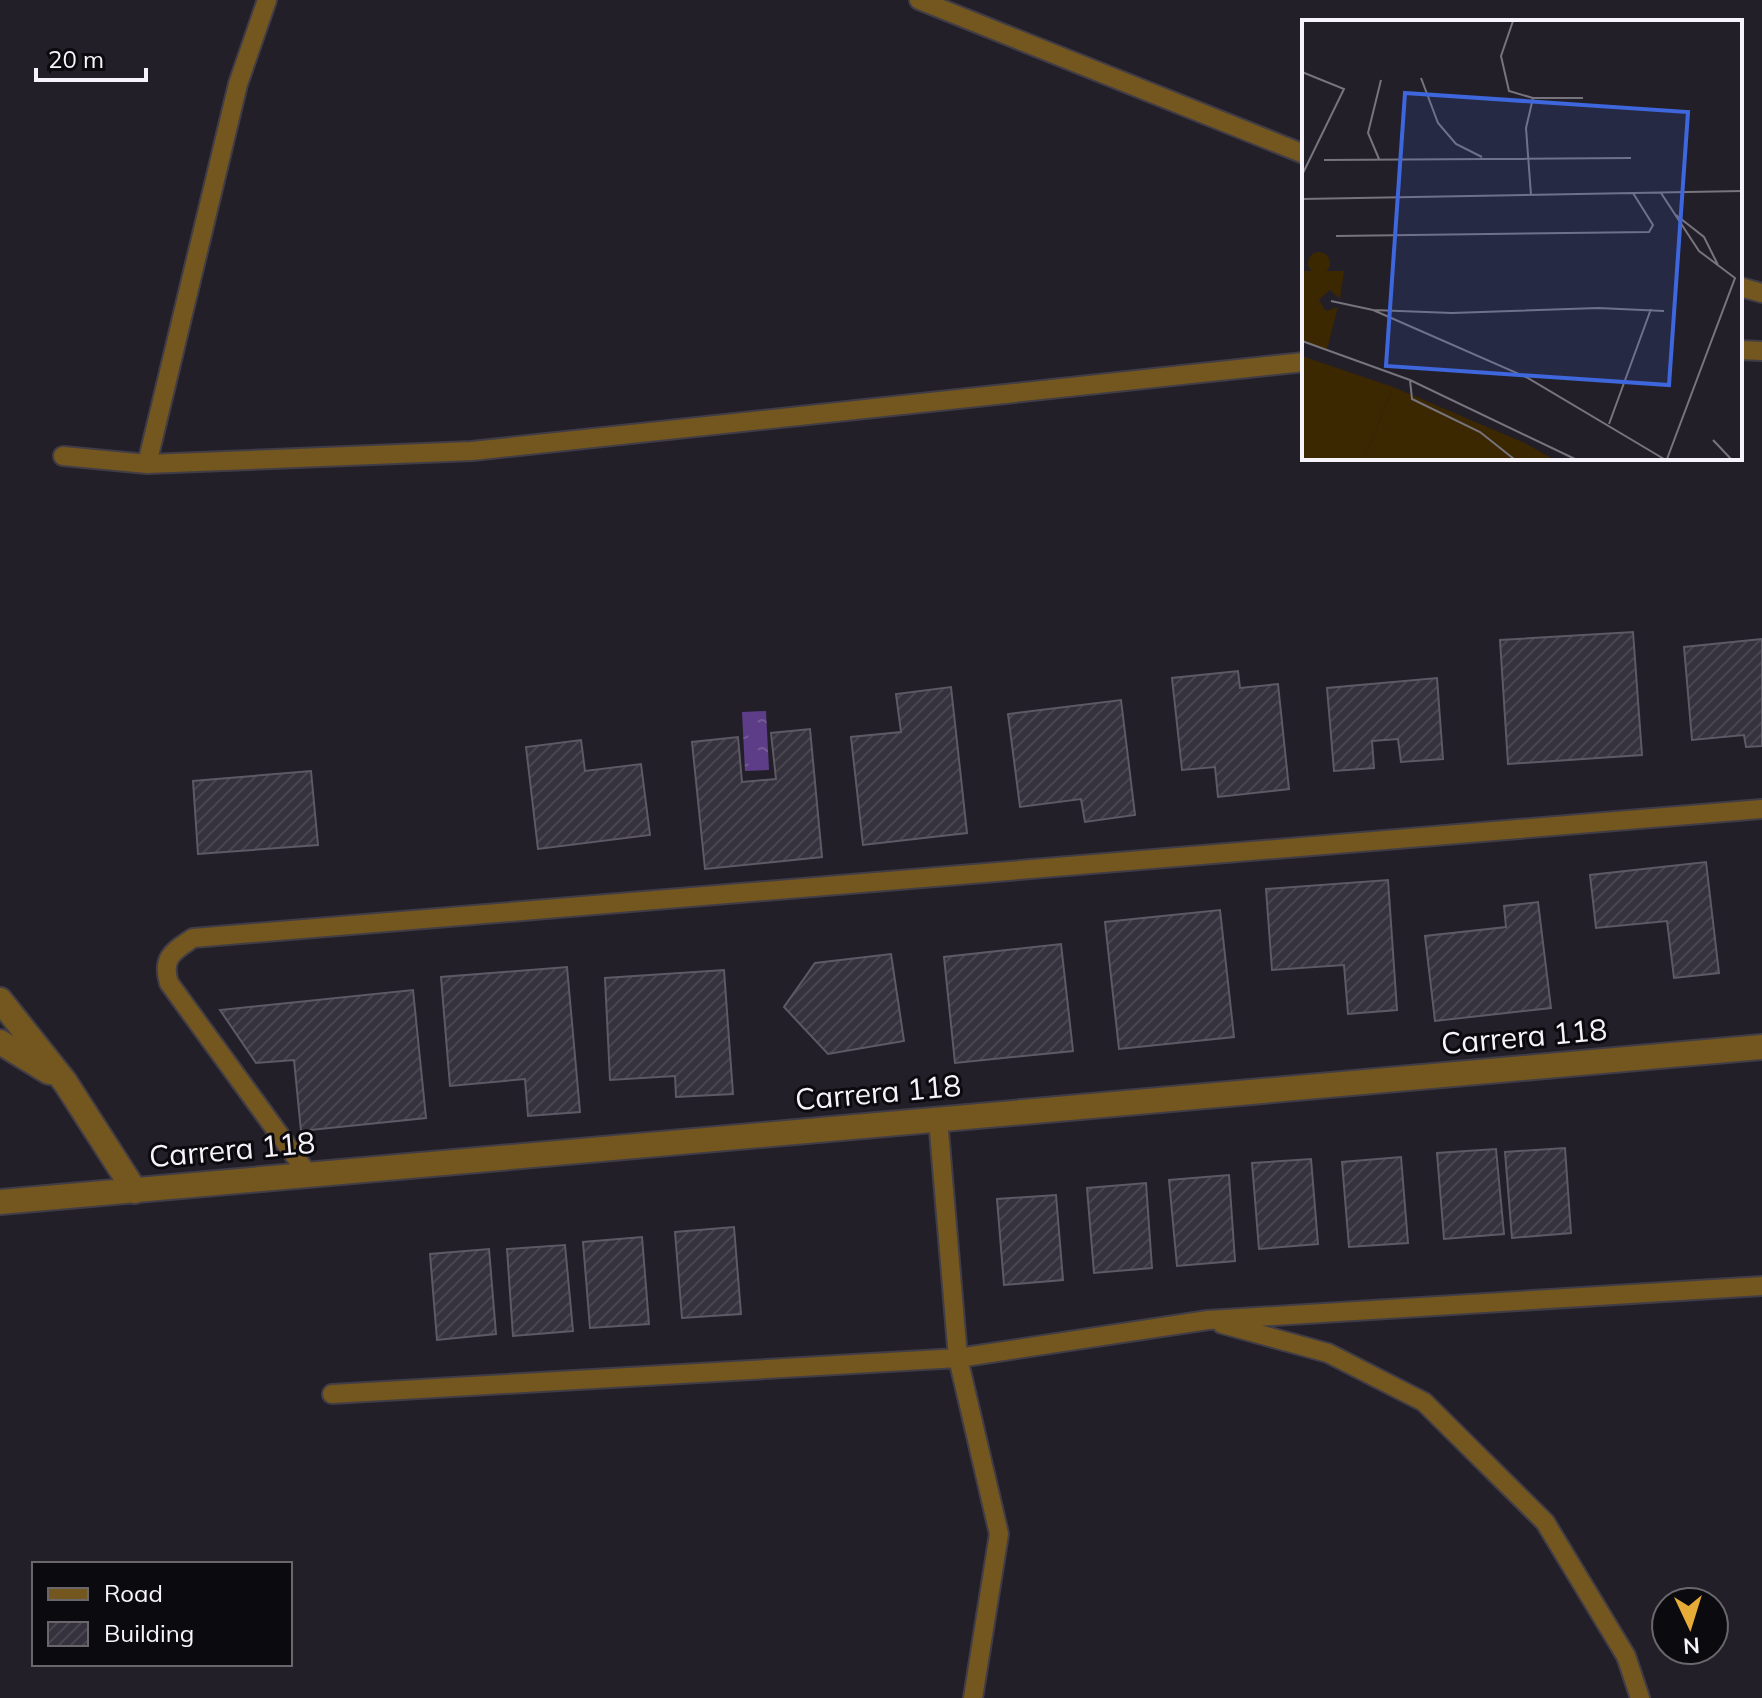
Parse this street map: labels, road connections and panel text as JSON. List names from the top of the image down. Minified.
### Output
{"streets":{"street":["Carrera 118"]},"legend":["Road","Building"],"scale_bar":"20 m","north":"bottom"}
